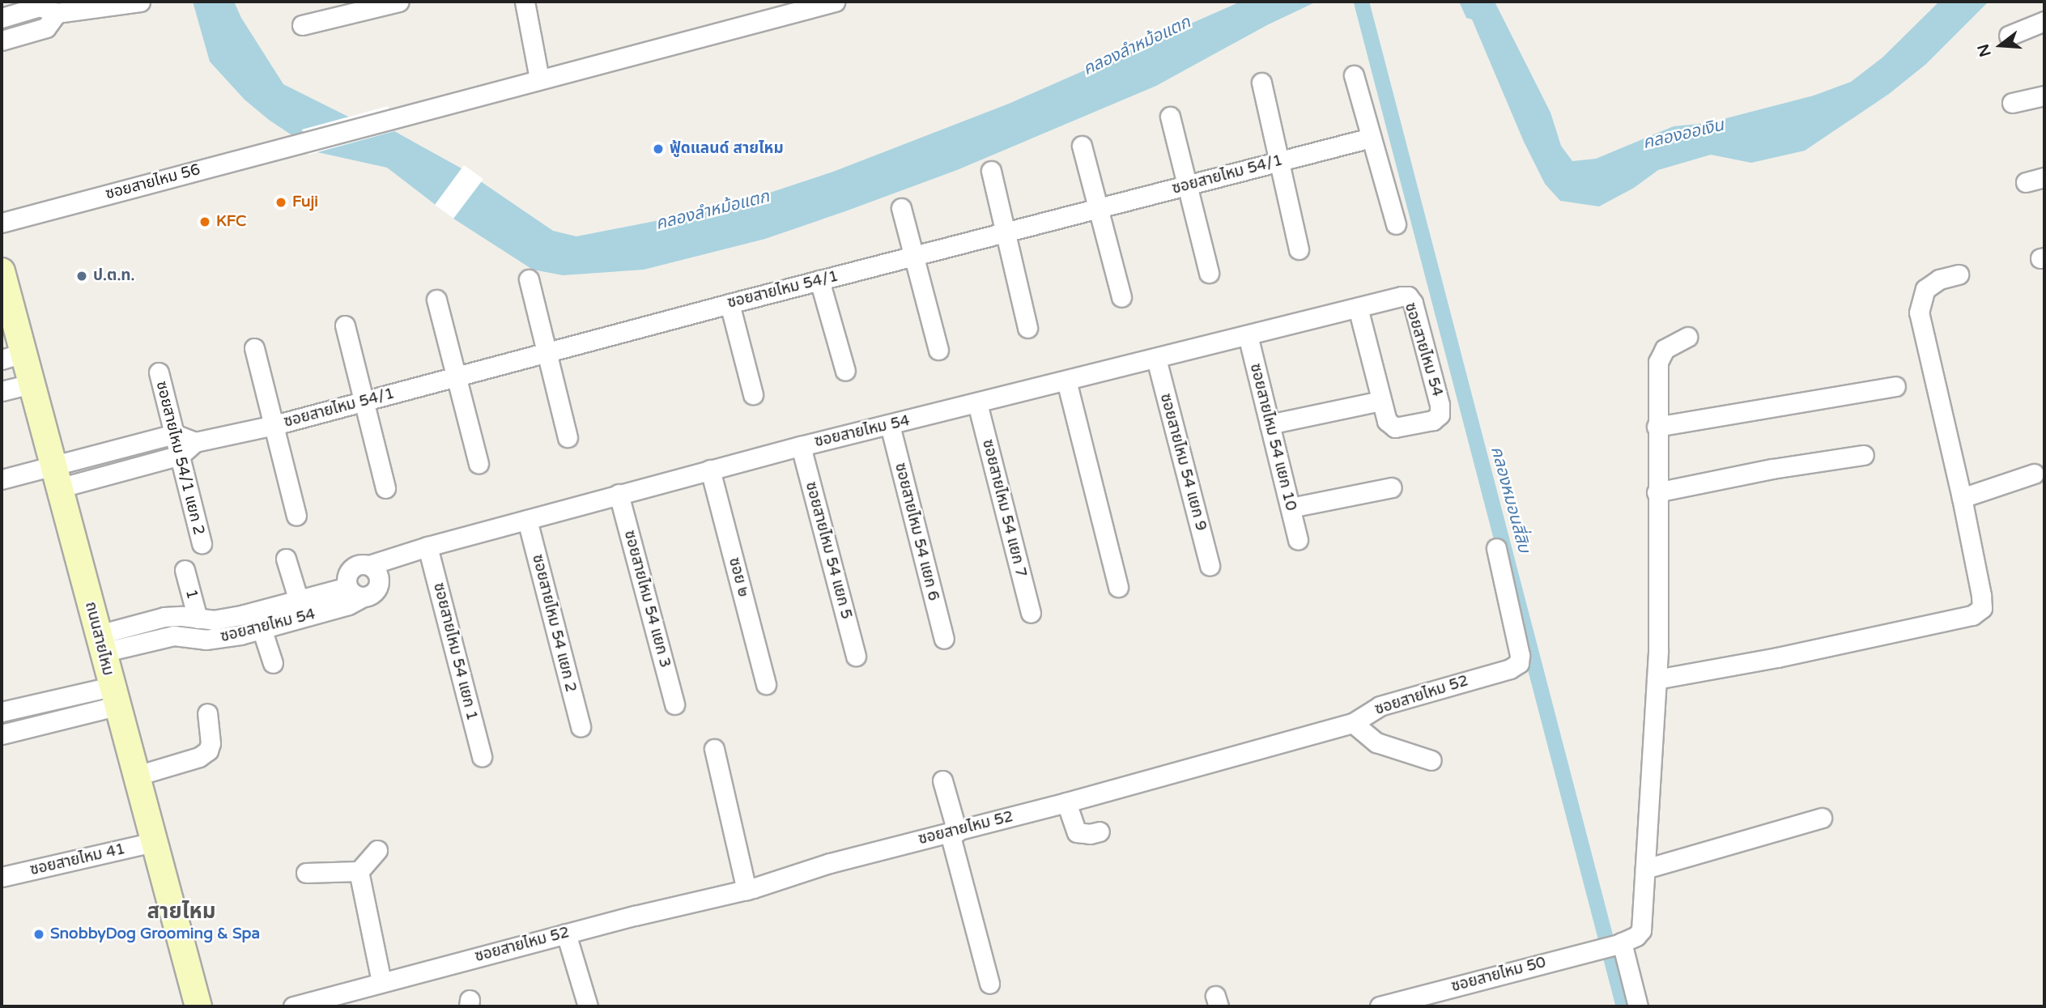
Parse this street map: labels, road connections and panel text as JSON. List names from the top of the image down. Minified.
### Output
{"streets":{"main road":["ถนนสายไหม"],"street":["ซอยสายไหม 54/1","ซอยสายไหม 56","ซอยสายไหม 54","ซอยสายไหม 54 แยก 10","ซอยสายไหม 54/1 แยก 2","ซอยสายไหม 54 แยก 9","ซอยสายไหม 54 แยก 7","ซอยสายไหม 54 แยก 6","ซอยสายไหม 54 แยก 5","ซอย ๒","1","ซอยสายไหม 54 แยก 3","ซอยสายไหม 54 แยก 2","ซอยสายไหม 54 แยก 1","ซอยสายไหม 52","ซอยสายไหม 41","ซอยสายไหม 50"]},"crossings":[["ซอยสายไหม 54/1","ซอยสายไหม 54/1 แยก 2"],["ซอยสายไหม 54/1","ถนนสายไหม"],["ซอยสายไหม 54","ซอยสายไหม 54 แยก 10"],["ซอยสายไหม 54","ซอยสายไหม 54 แยก 9"],["ซอยสายไหม 54","ซอยสายไหม 54 แยก 7"],["ซอยสายไหม 54","ซอยสายไหม 54 แยก 6"],["ซอยสายไหม 54","ซอยสายไหม 54 แยก 5"],["ซอยสายไหม 54","ซอย ๒"],["ซอยสายไหม 54","1"],["ซอยสายไหม 54","ซอยสายไหม 54 แยก 3"],["ซอยสายไหม 54","ซอยสายไหม 54 แยก 2"],["ซอยสายไหม 54","ถนนสายไหม"],["ซอยสายไหม 54","ซอยสายไหม 54 แยก 1"],["ถนนสายไหม","ซอยสายไหม 41"]],"districts":["สายไหม"],"water":["คลองลำหม้อแตก","คลองออเงิน","คลองหมอนสี่สิบ"],"places":["ฟู้ดแลนด์ สายไหม","Fuji","KFC","ป.ต.ท.","SnobbyDog Grooming & Spa"],"north":"left"}
